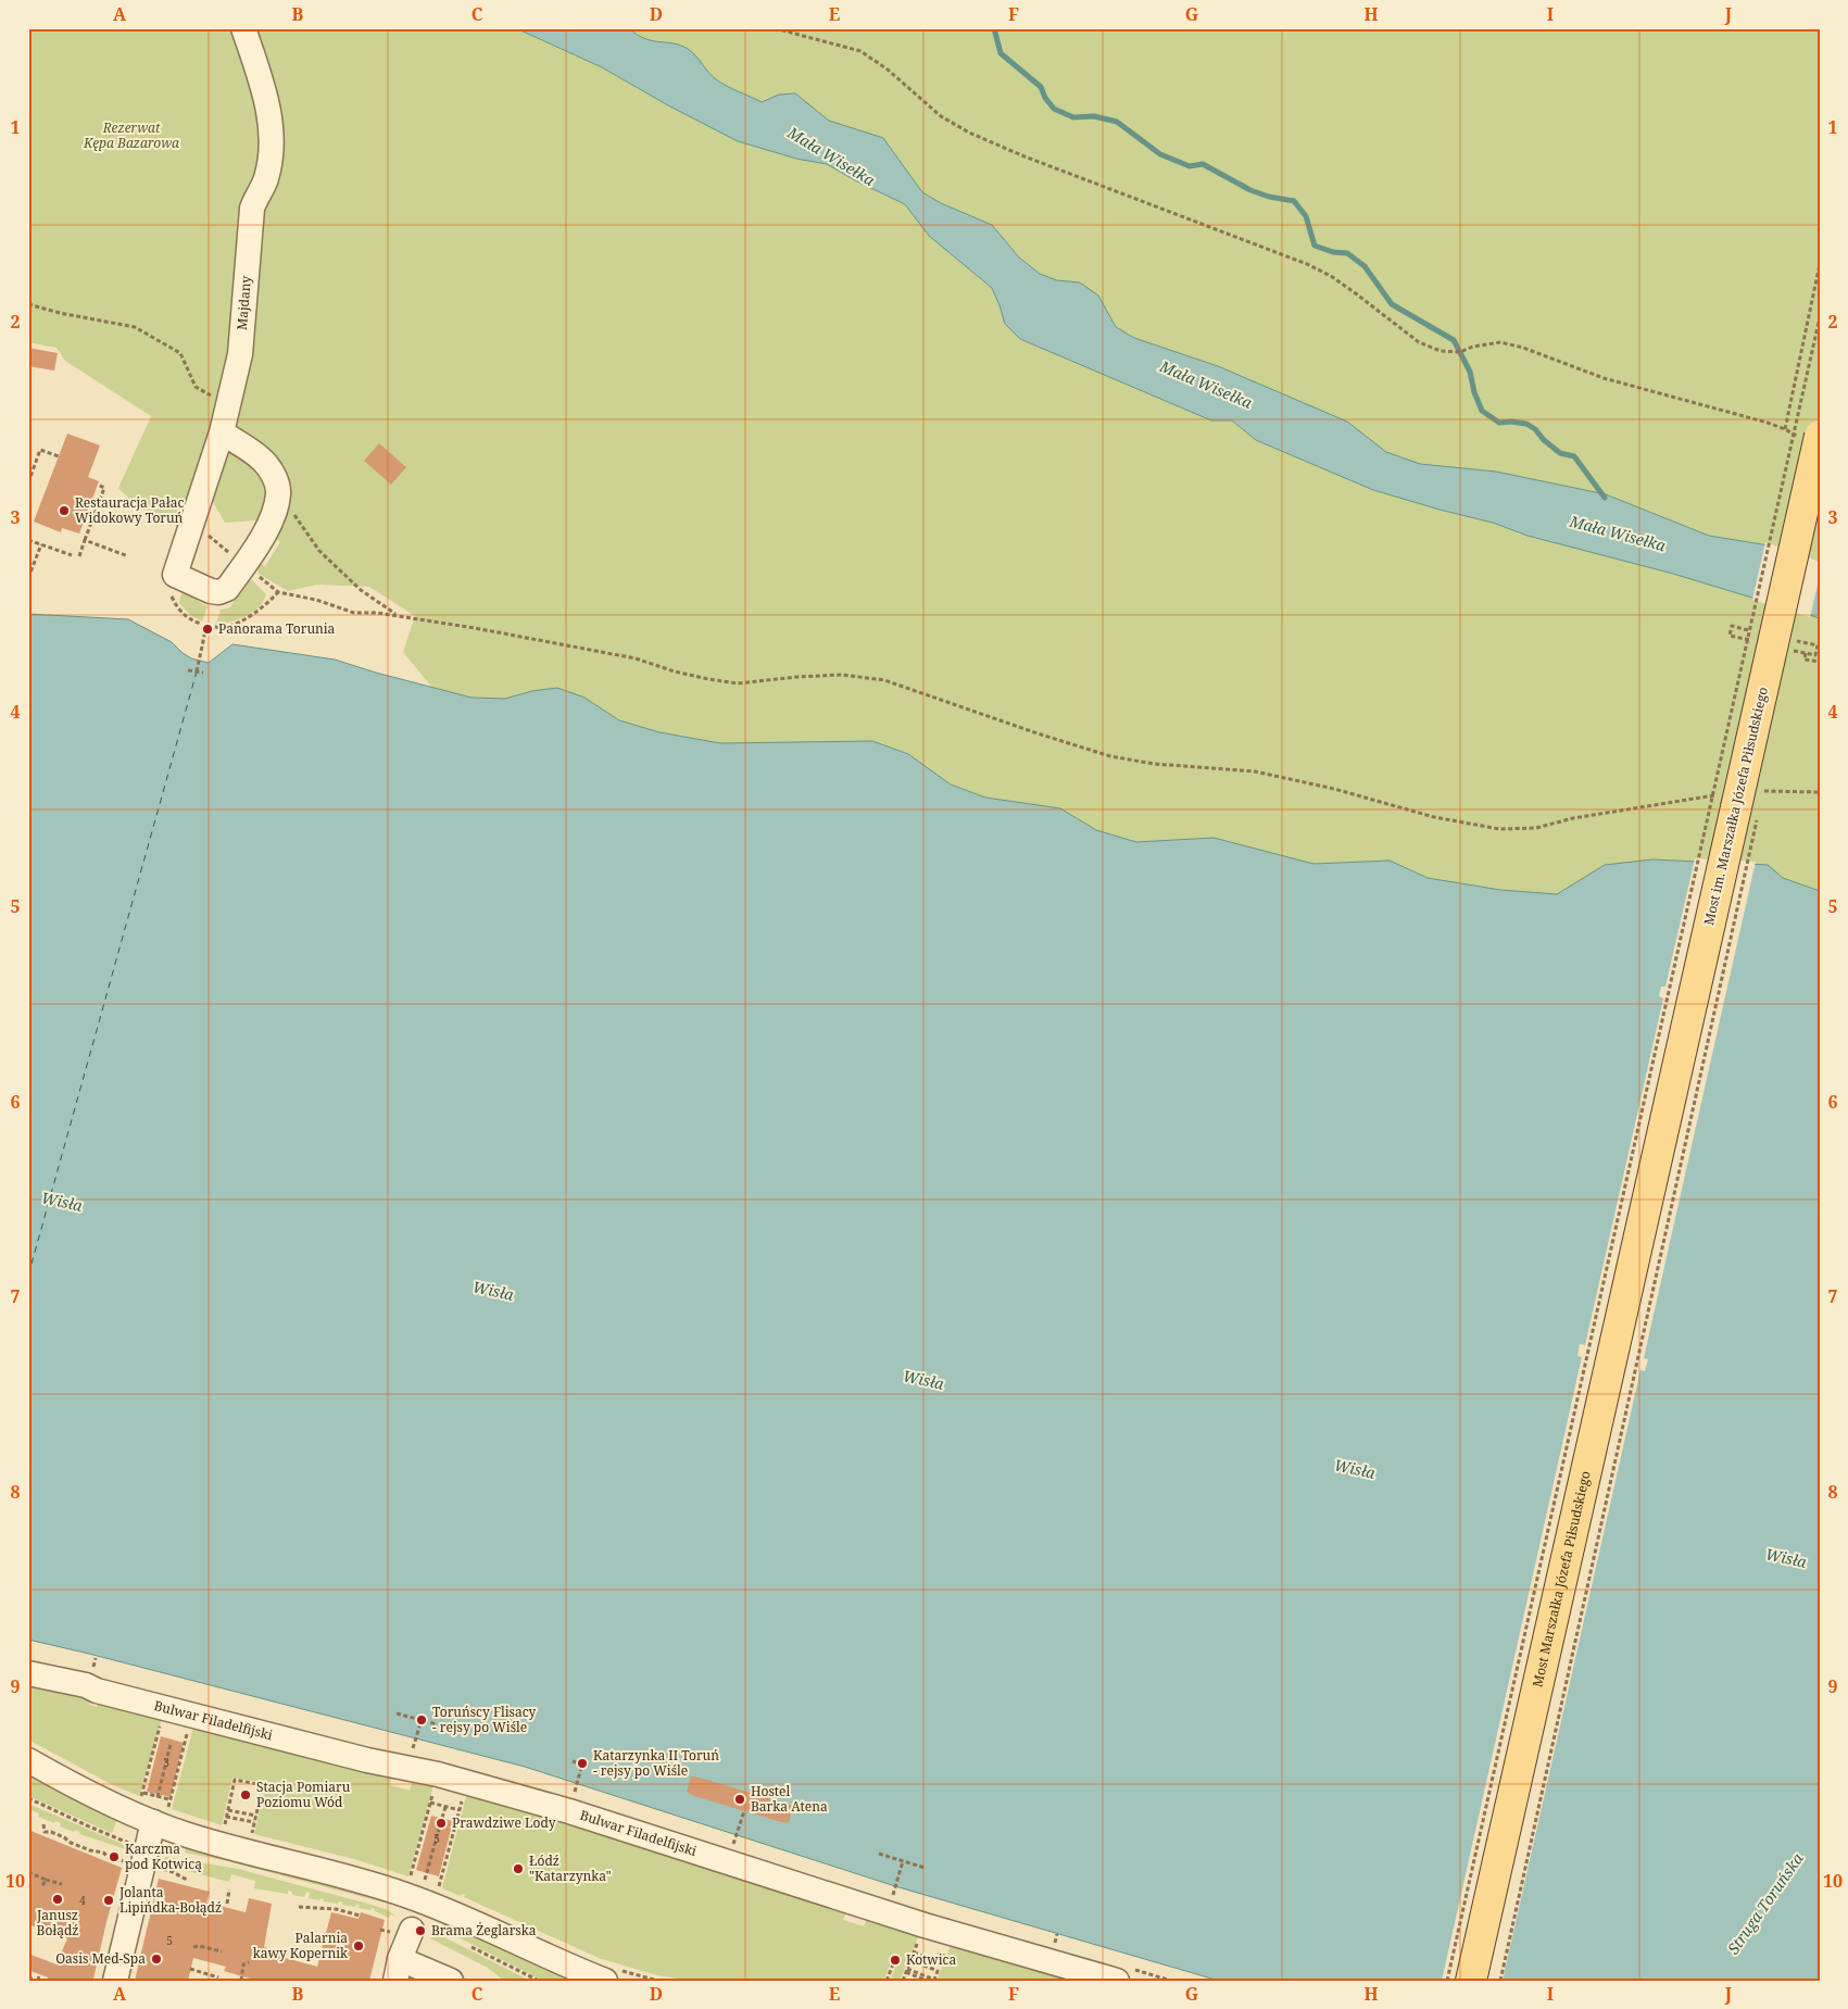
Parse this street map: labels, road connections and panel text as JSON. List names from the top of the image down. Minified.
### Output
{"streets":{"main road":["Most im. Marszałka Józefa Piłsudskiego","Most Marszałka Józefa Piłsudskiego"],"street":["Majdany","Bulwar Filadelfijski"]},"crossings":[["Most im. Marszałka Józefa Piłsudskiego","Most Marszałka Józefa Piłsudskiego"]],"water":["Mała Wisełka","Wisła","Struga Toruńska"],"parks":["Rezerwat Kępa Bazarowa"],"places":["Restauracja Pałac Widokowy Toruń","Panorama Torunia","Toruńscy Flisacy - rejsy po Wiśle","Katarzynka II Toruń - rejsy po Wiśle","Stacja Pomiaru Poziomu Wód","Hostel Barka Atena","Prawdziwe Lody","Karczma pod Kotwicą","Łódź \"Katarzynka\"","Janusz Bołądź","Jolanta Lipińdka-Bołądź","Brama Żeglarska","Palarnia kawy Kopernik","Oasis Med-Spa","Kotwica"],"house_numbers":["3","5","4","5"],"grid":{"columns":["A","B","C","D","E","F","G","H","I","J"],"rows":["1","2","3","4","5","6","7","8","9","10"]}}
